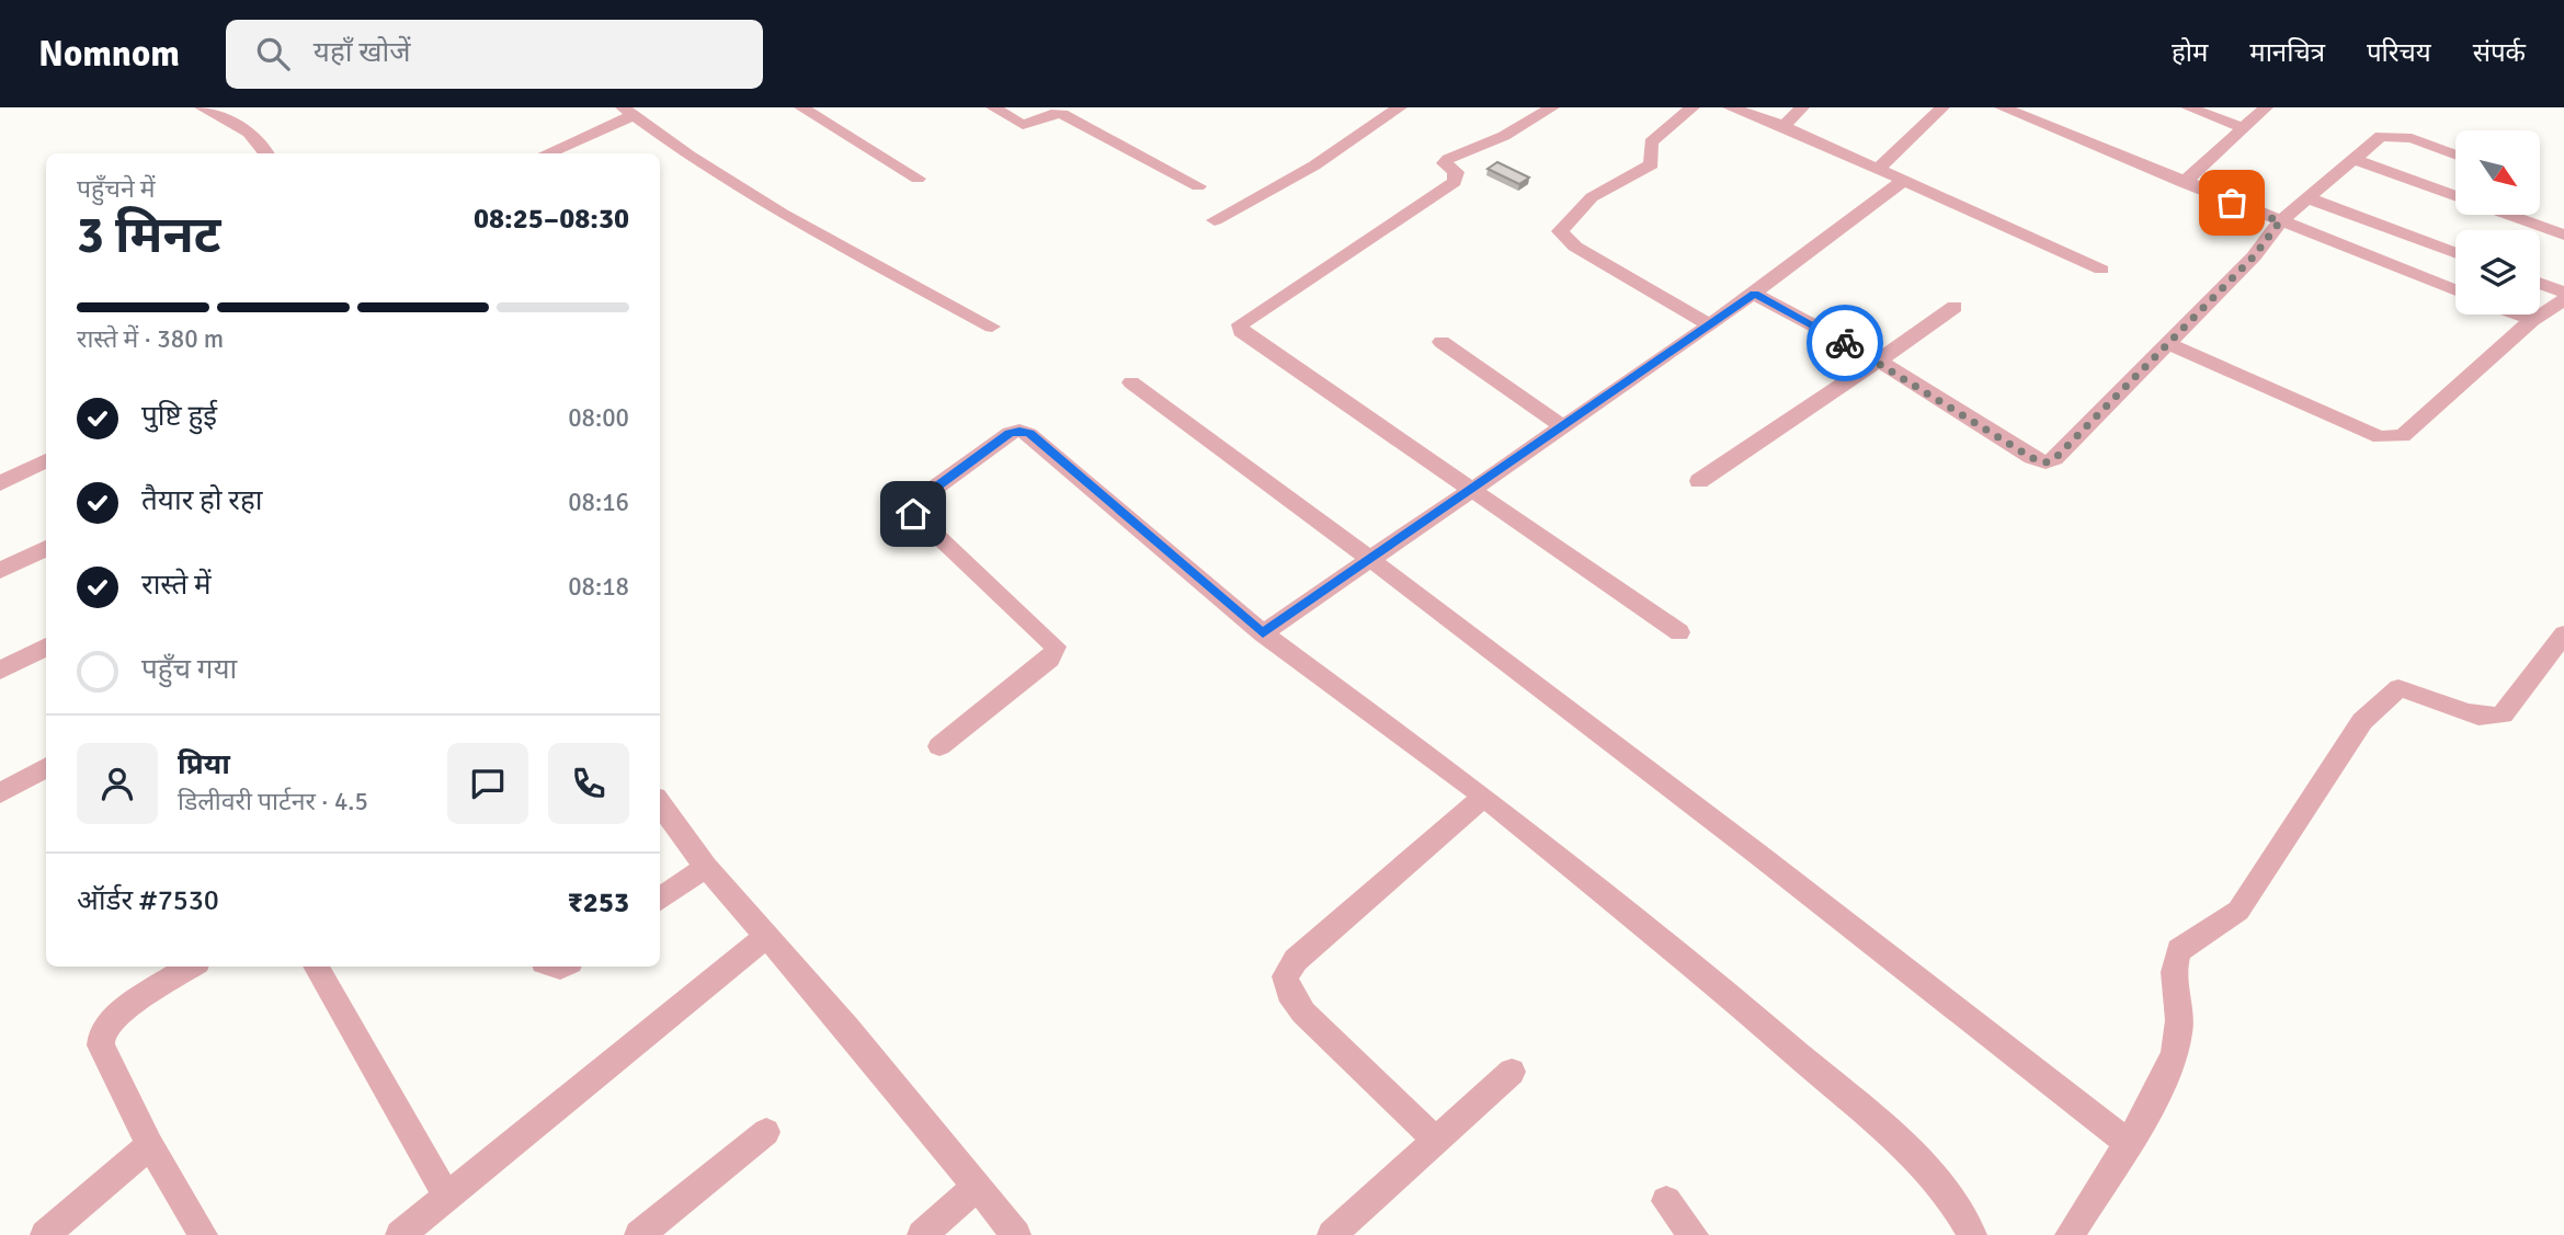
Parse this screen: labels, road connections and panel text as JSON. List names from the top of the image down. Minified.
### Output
{"north":"bottom right","page":{"header":"Nomnom","search":"यहाँ खोजें","nav":["होम","मानचित्र","परिचय","संपर्क"],"heading":["3 मिनट","पहुँचने में","08:25–08:30"],"panel":["प्रिया","डिलीवरी पार्टनर · 4.5","ऑर्डर #7530","₹253"],"bar":"रास्ते में · 380 m","list":[["पुष्टि हुई","08:00"],["तैयार हो रहा","08:16"],["रास्ते में","08:18"],"पहुँच गया"]}}
